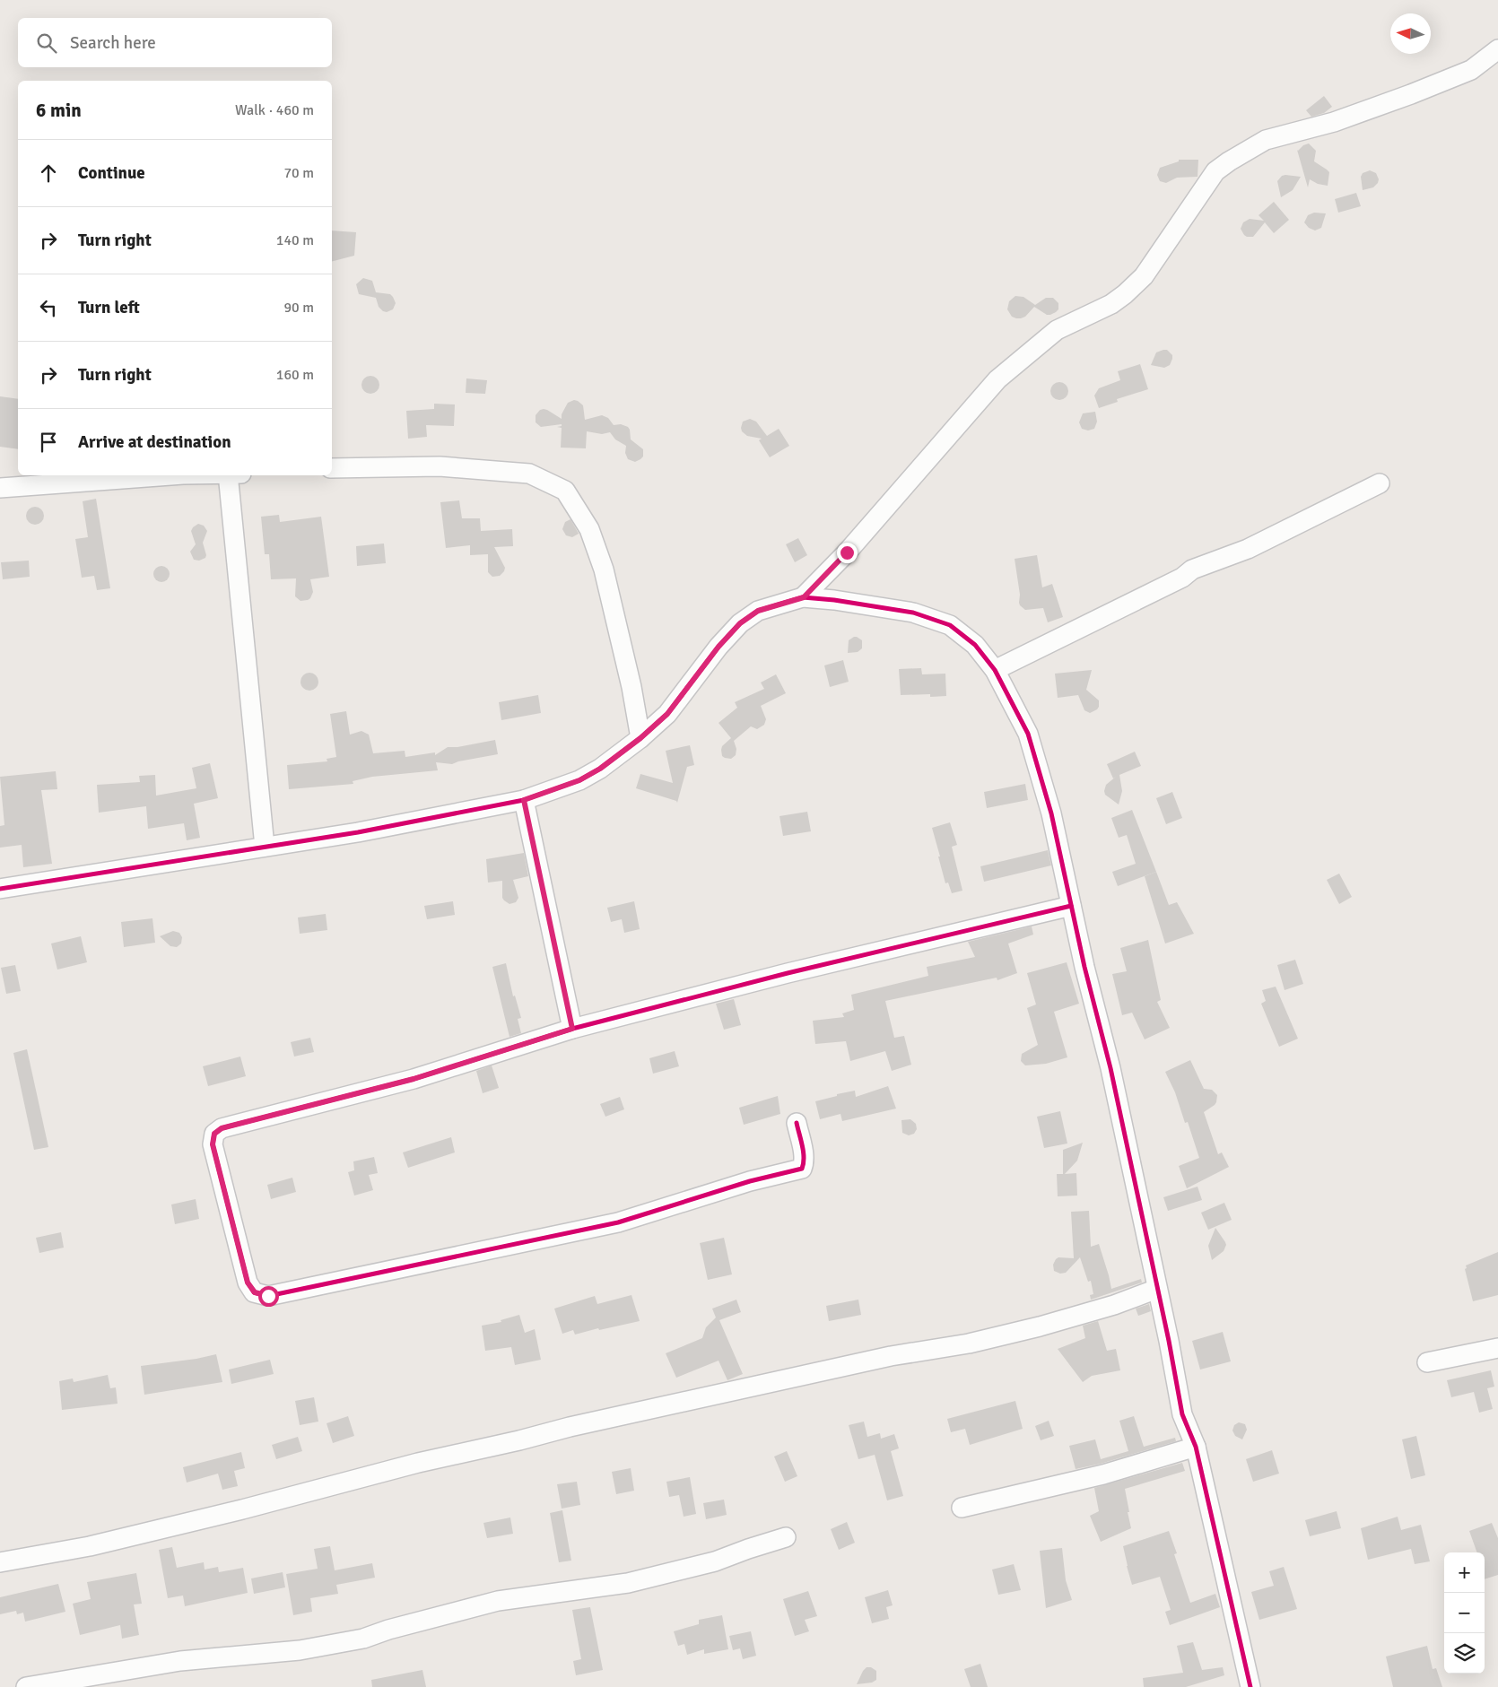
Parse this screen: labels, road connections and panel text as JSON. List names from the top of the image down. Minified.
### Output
{"north":"left","page":{"search":"Search here","heading":["6 min","Walk · 460 m"],"list":[["Continue","70 m"],["Turn right","140 m"],["Turn left","90 m"],["Turn right","160 m"],"Arrive at destination"],"map_buttons":["+","−"]}}
